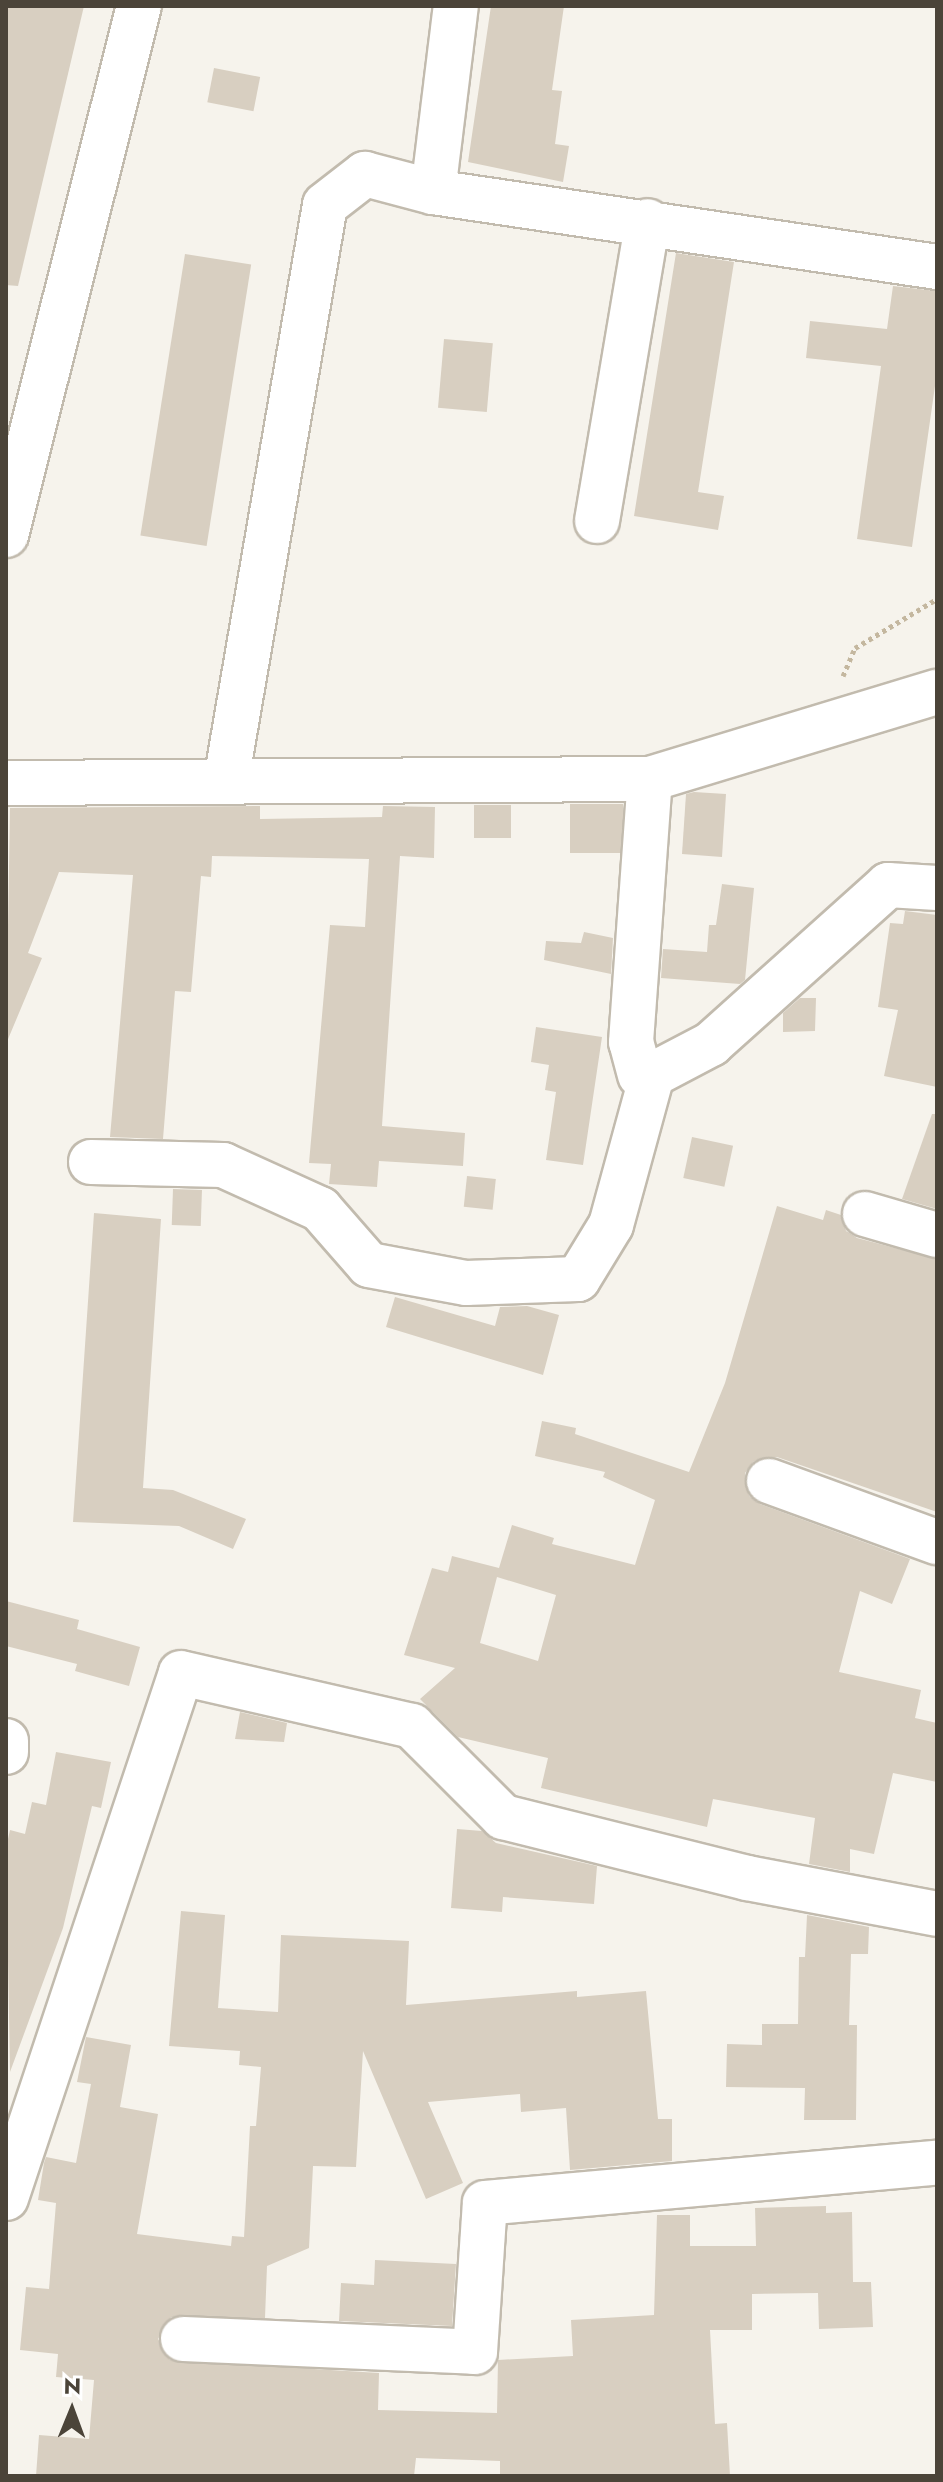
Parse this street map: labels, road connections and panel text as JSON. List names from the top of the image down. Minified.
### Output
{"north":"top"}
